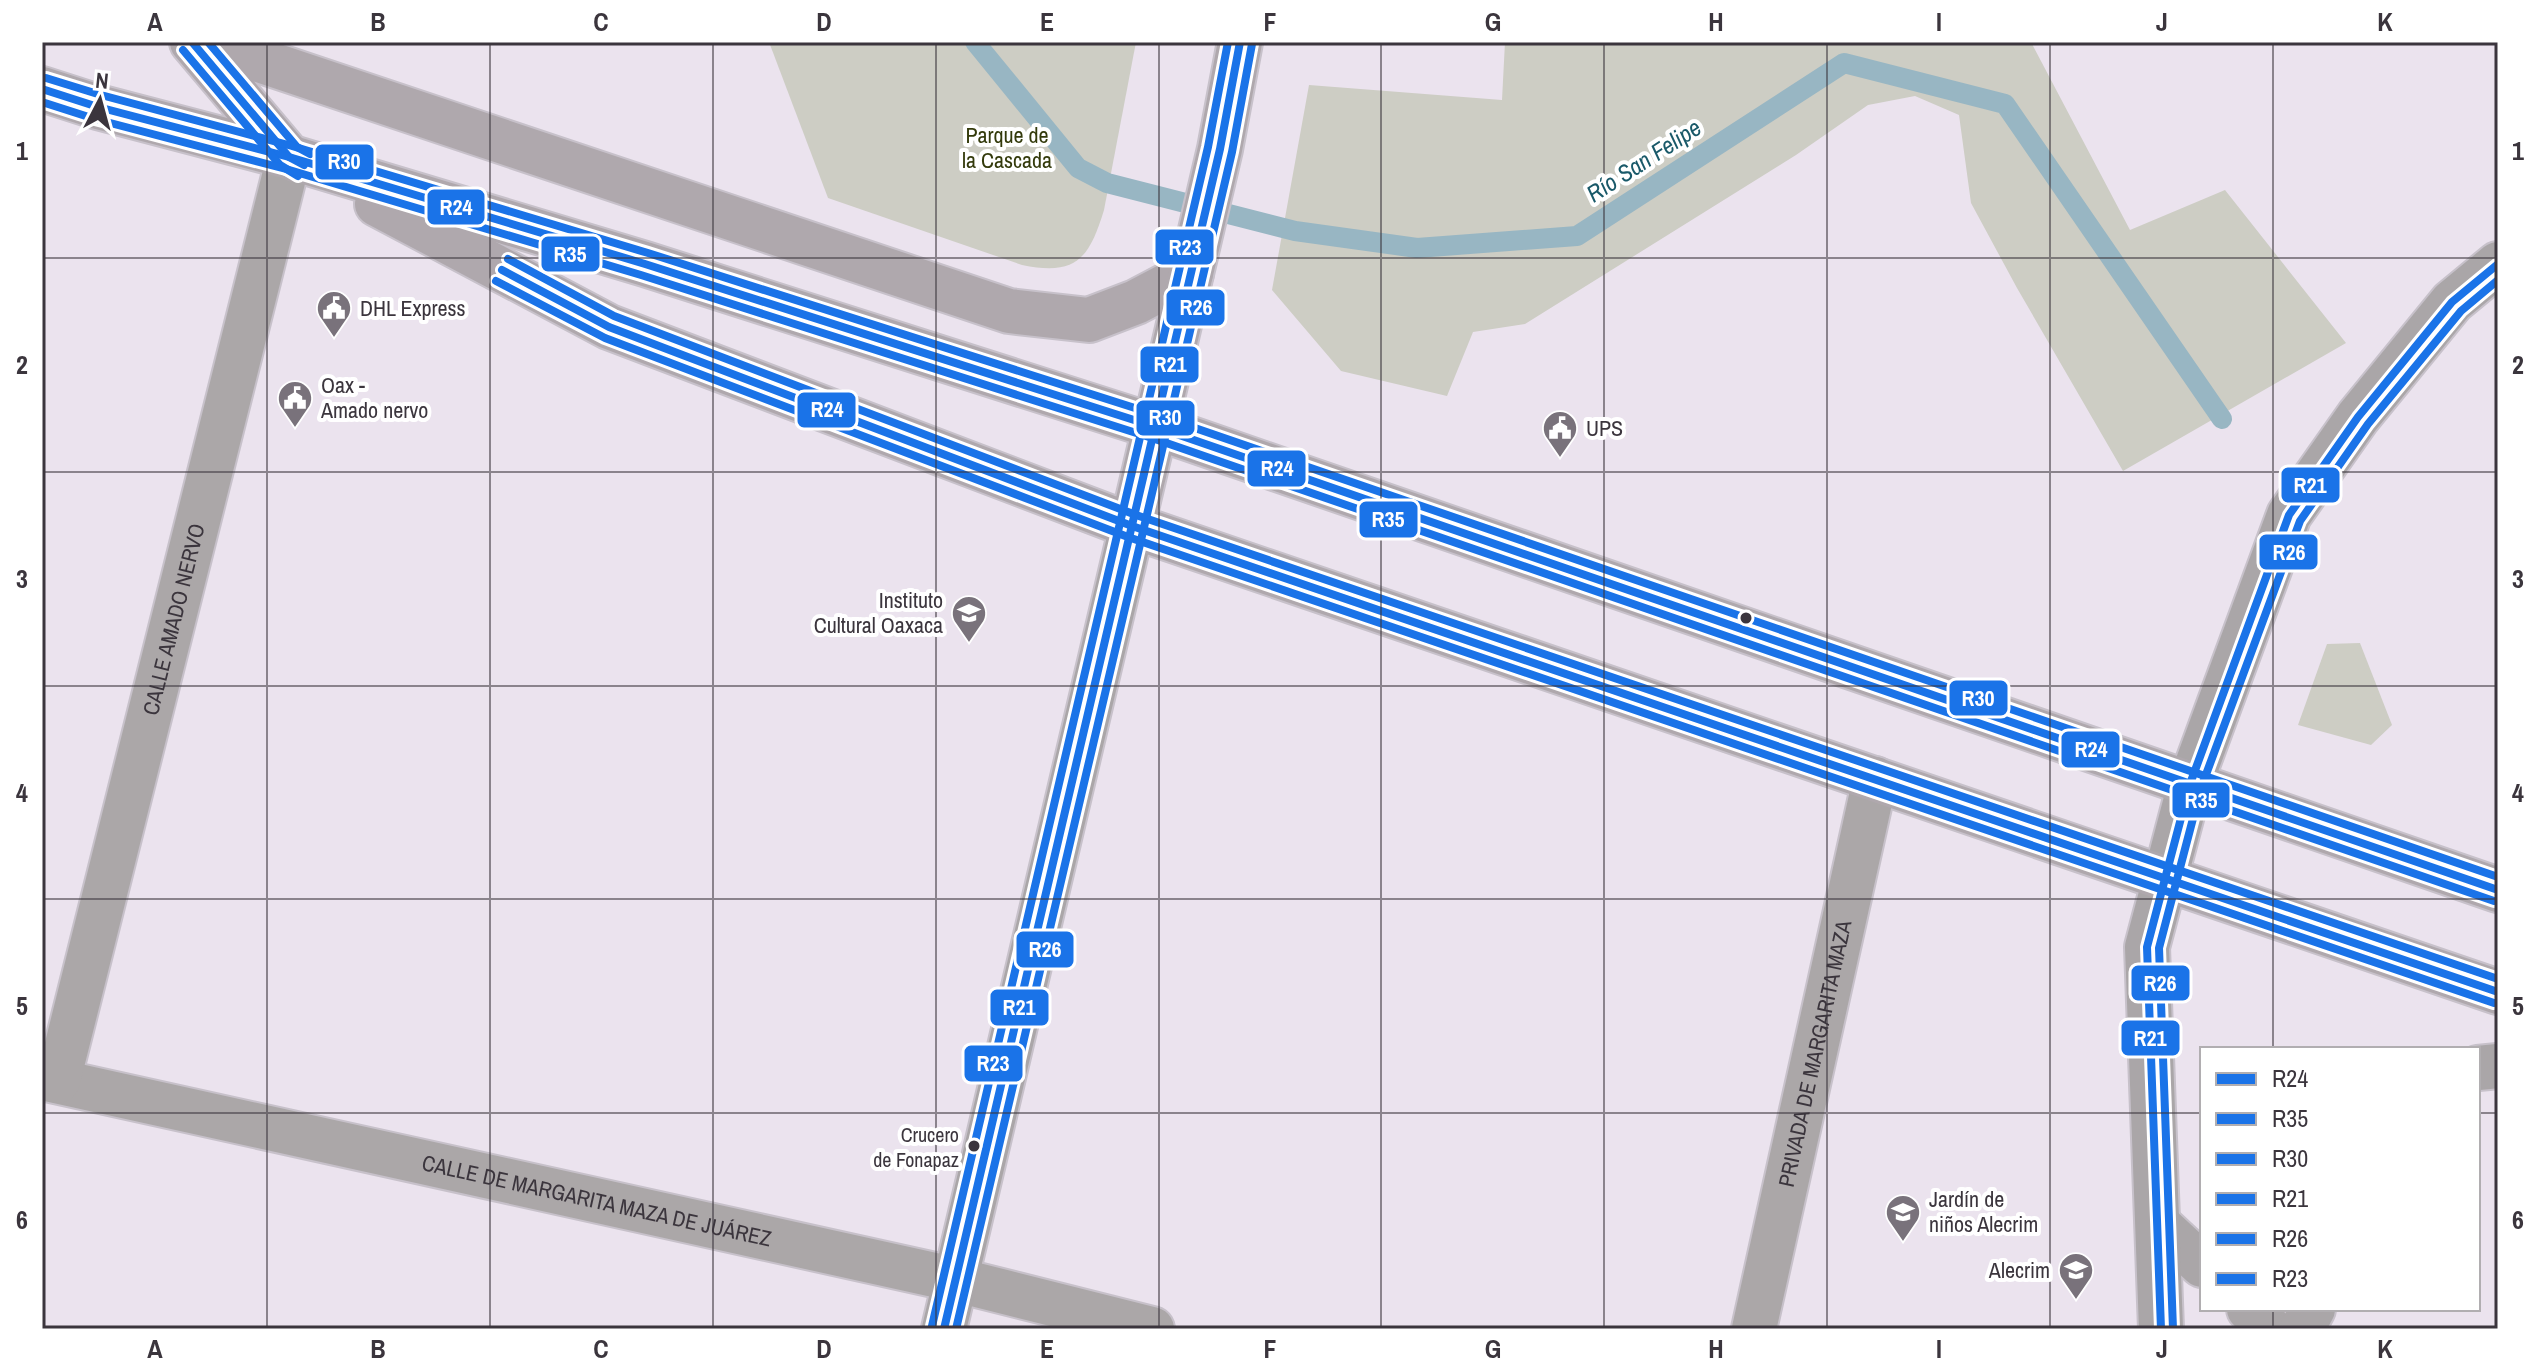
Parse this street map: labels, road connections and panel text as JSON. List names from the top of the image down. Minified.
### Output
{"streets":{"street":["CALLE AMADO NERVO","PRIVADA DE MARGARITA MAZA","CALLE DE MARGARITA MAZA DE JUÁREZ"]},"crossings":[["CALLE AMADO NERVO","CALLE DE MARGARITA MAZA DE JUÁREZ"]],"water":["Río San Felipe"],"parks":["Parque de la Cascada"],"places":{"public building":["DHL Express","Oax - Amado nervo","UPS"],"school or university":["Instituto Cultural Oaxaca","Jardín de niños Alecrim","Alecrim"],"other":["Crucero de Fonapaz"]},"lines":["transit line R24","transit line R30","transit line R21","transit line R23","transit line R26","transit line R35"],"legend":["R24","R35","R30","R21","R26","R23"],"north":"top","grid":{"columns":["A","B","C","D","E","F","G","H","I","J","K"],"rows":["1","2","3","4","5","6"]}}
